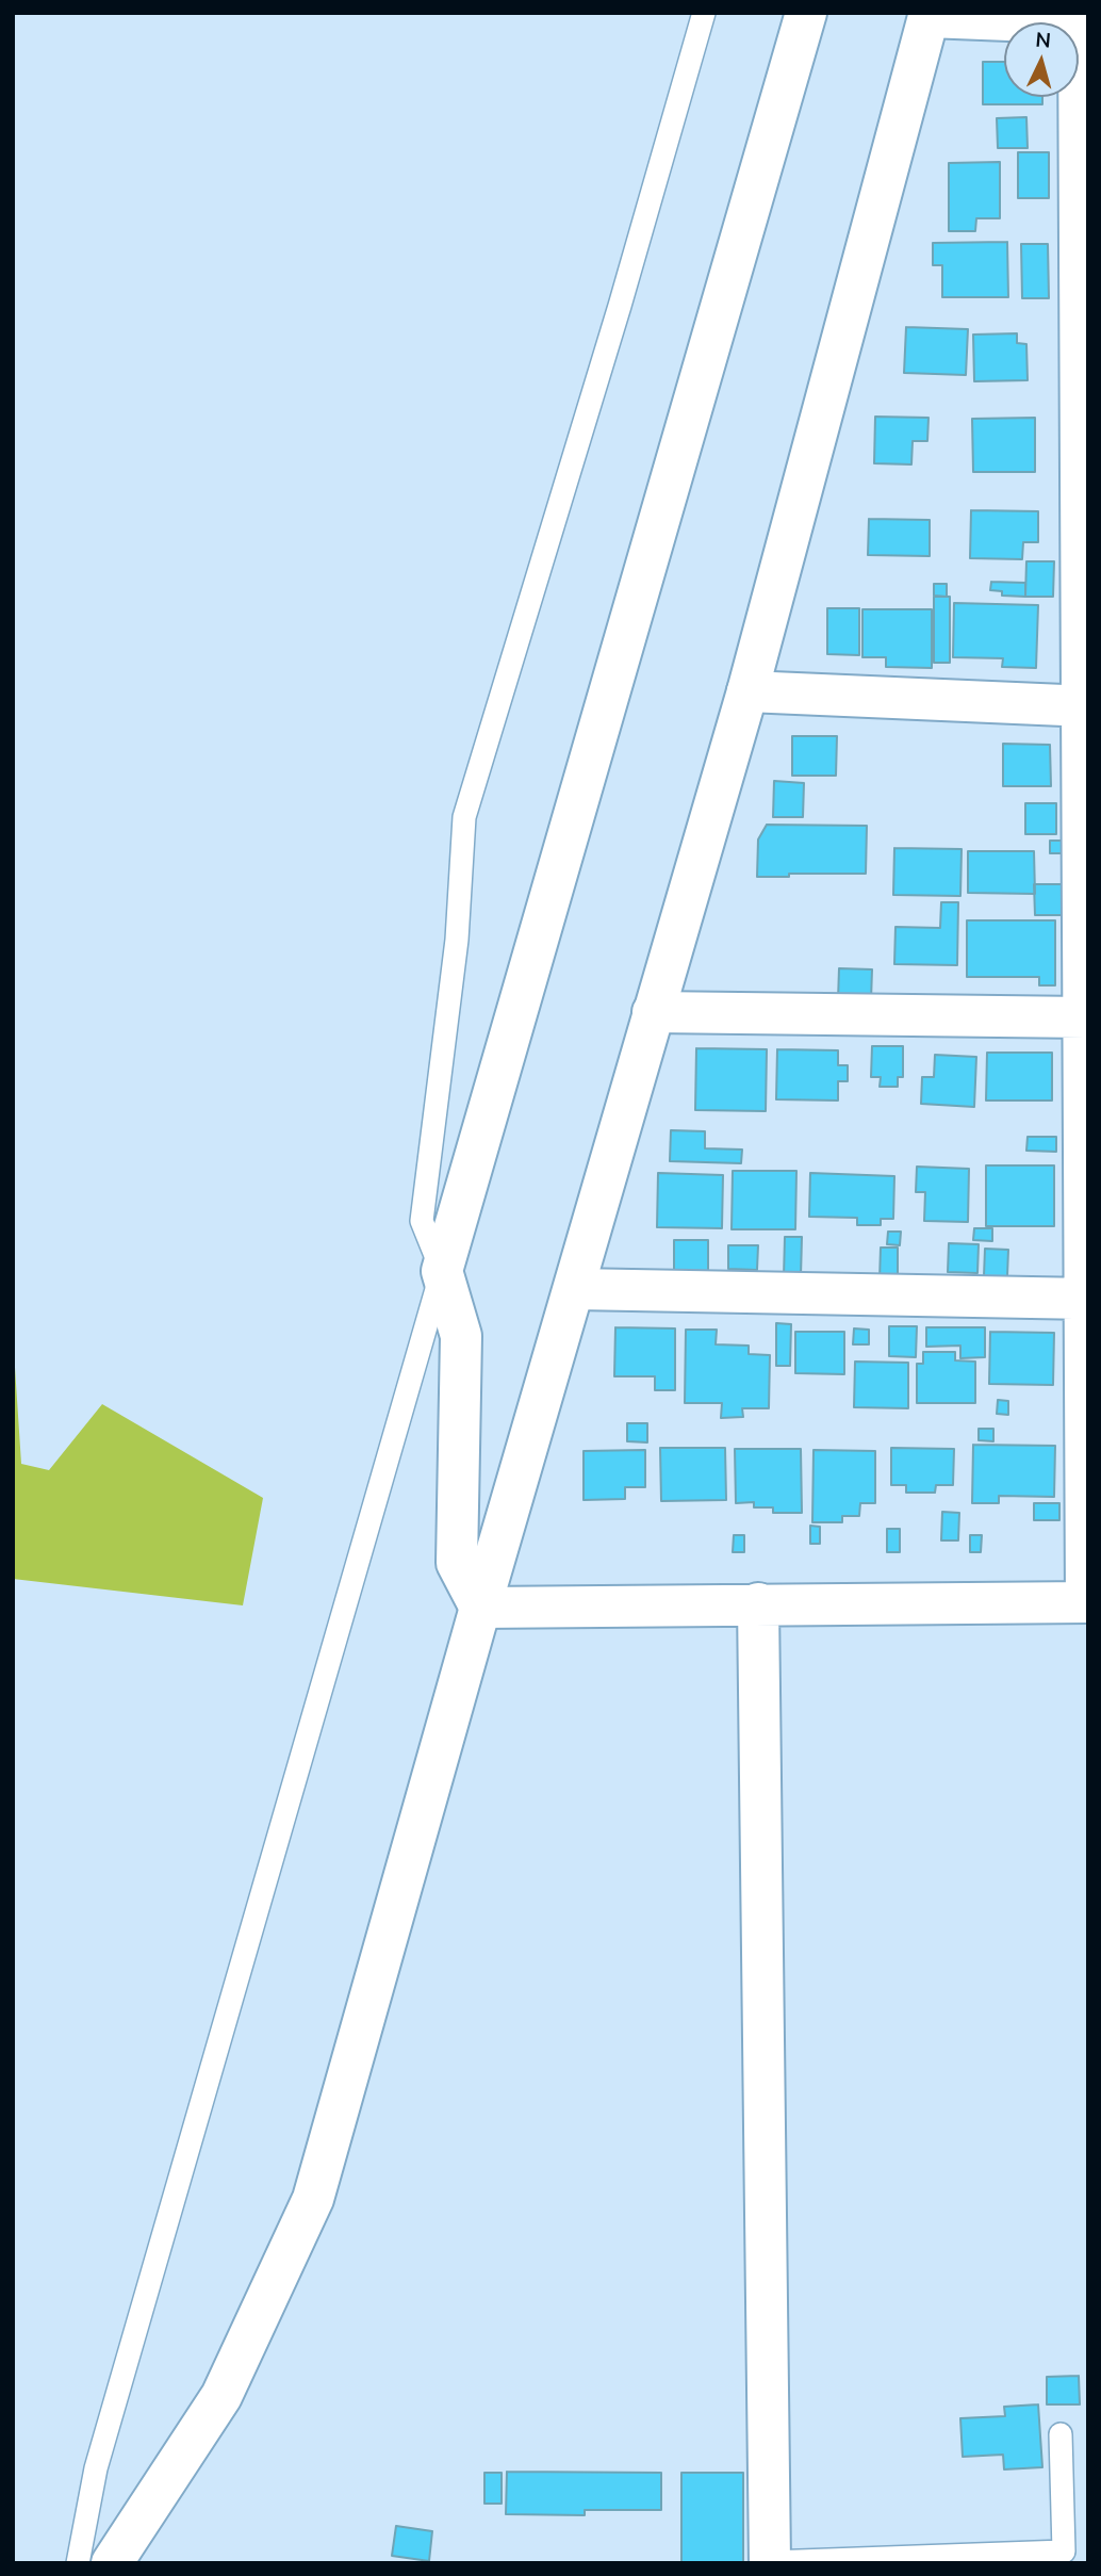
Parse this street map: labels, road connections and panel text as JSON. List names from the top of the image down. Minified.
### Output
{"north":"top"}
